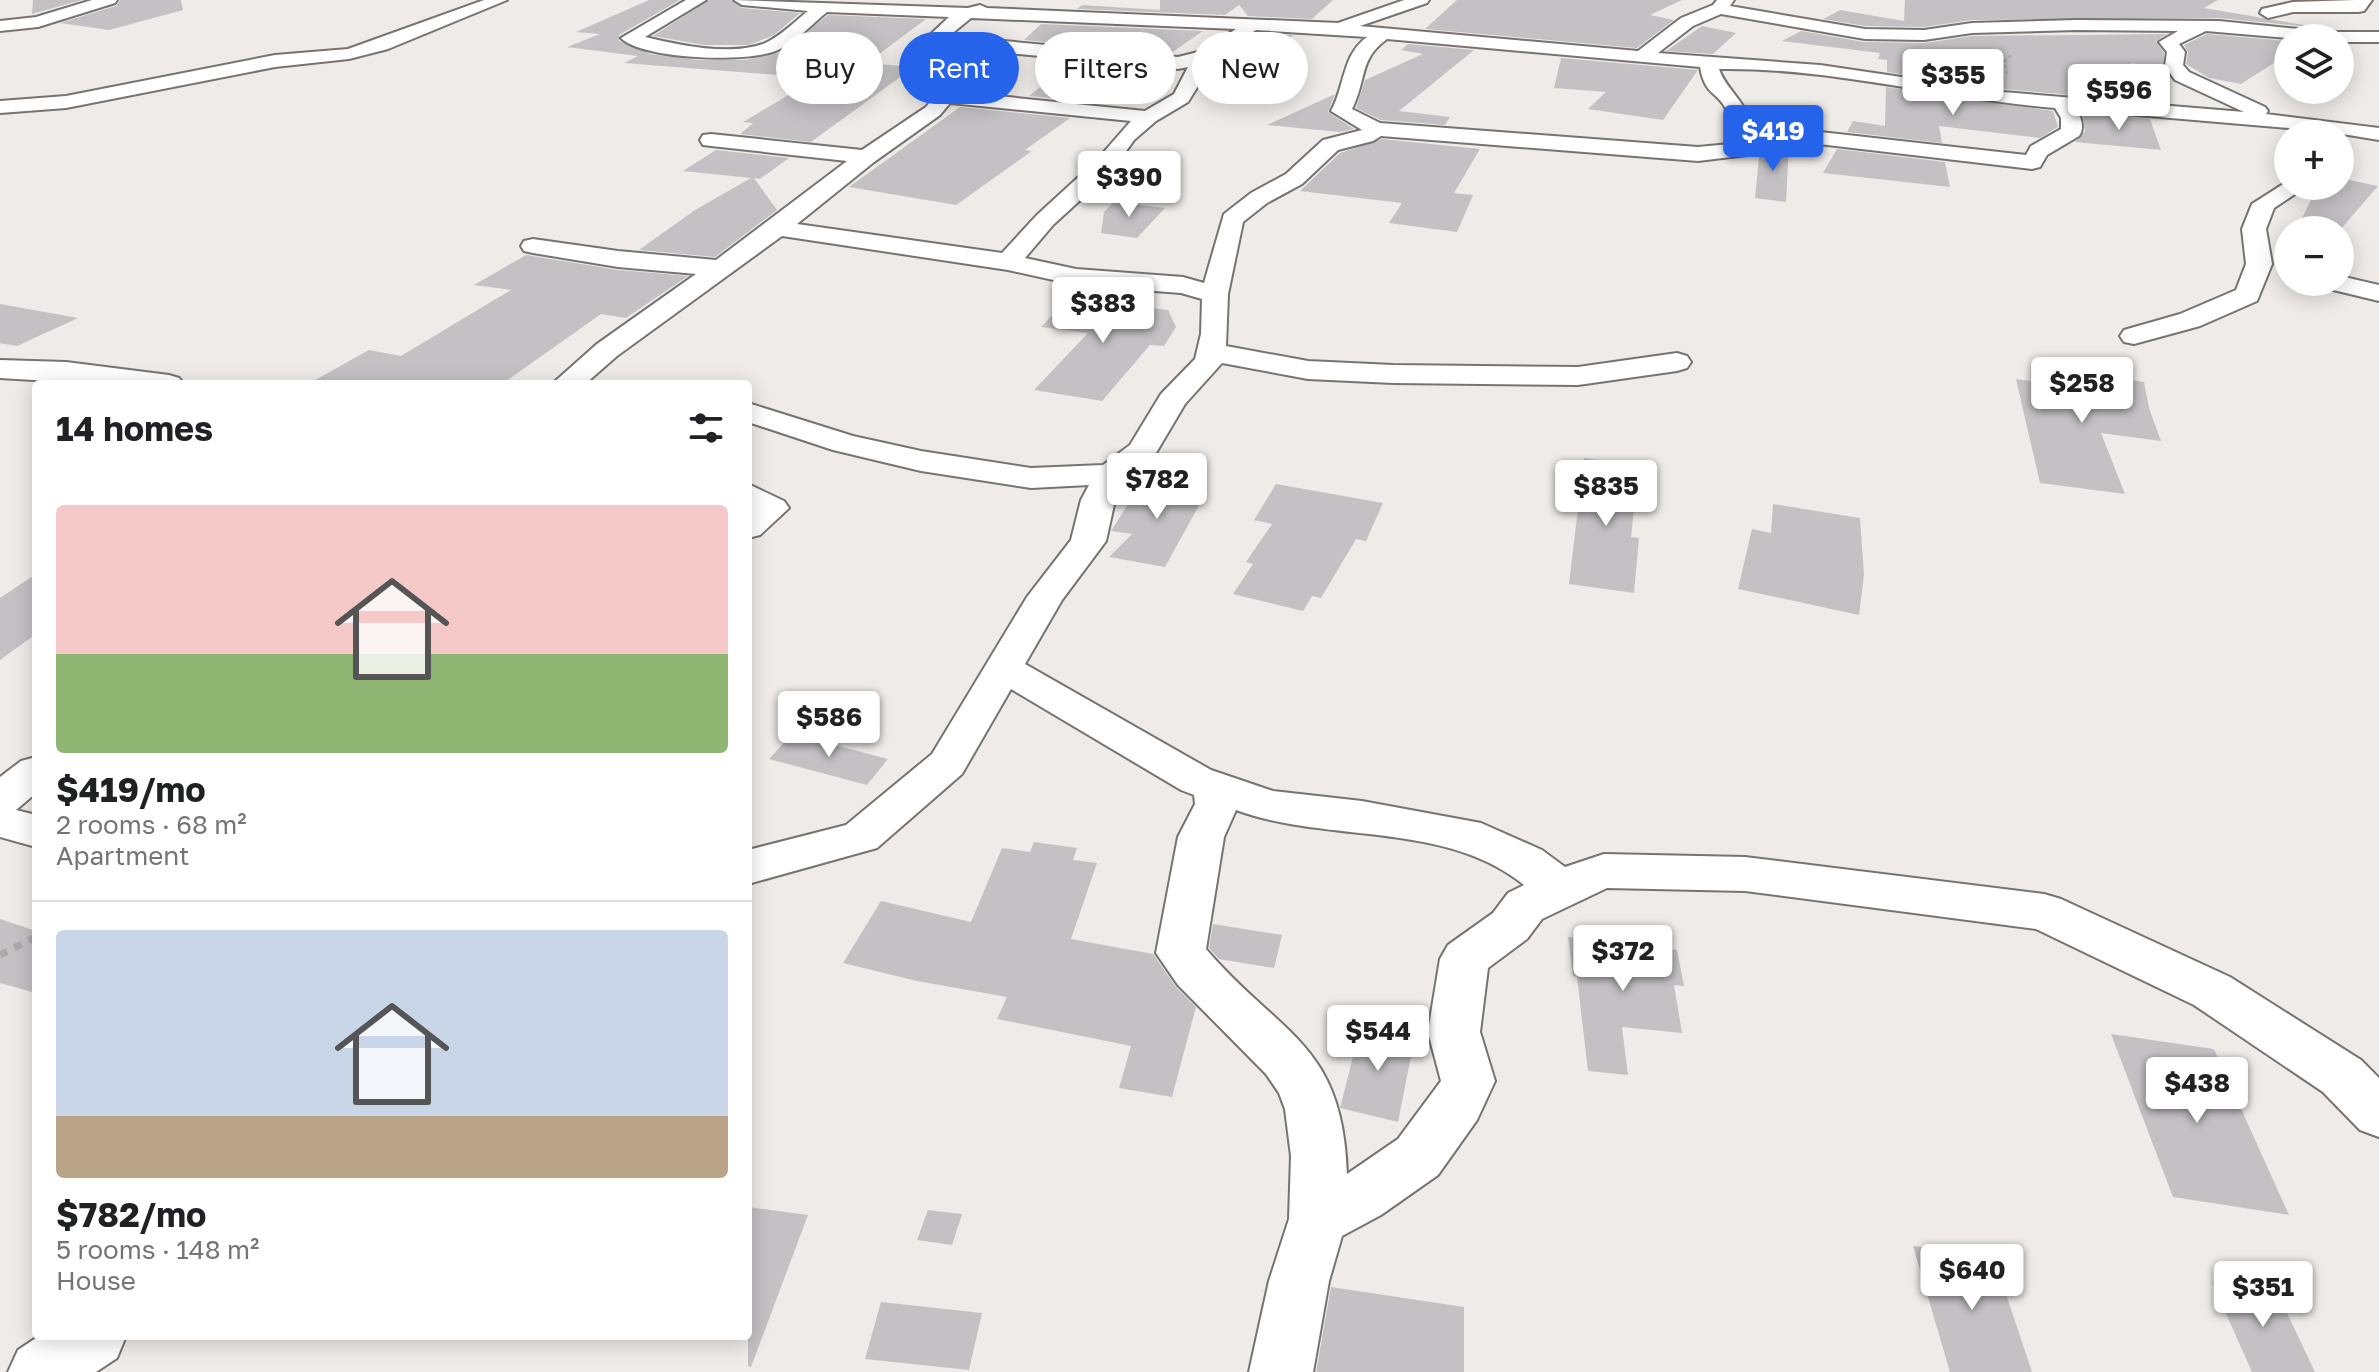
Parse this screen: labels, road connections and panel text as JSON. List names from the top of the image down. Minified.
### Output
{"page":{"map_buttons":["+","−"],"chip":["Buy","Rent","Filters","New"],"price":["$355","$596","$419","$390","$383","$258","$782","$835","$586","$372","$544","$438","$640","$351"],"heading":"14 homes","list":[{"name":"$419/mo","note":"2 rooms · 68 m² · Apartment"},{"name":"$782/mo","note":"5 rooms · 148 m² · House"}]}}
